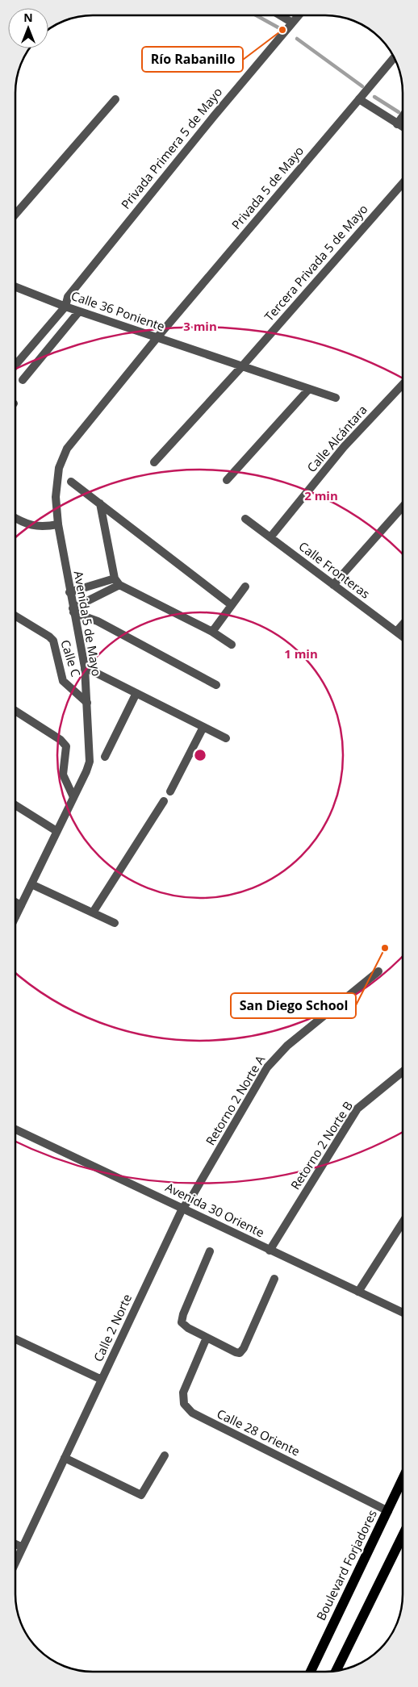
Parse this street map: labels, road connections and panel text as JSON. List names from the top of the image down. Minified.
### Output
{"streets":{"main road":["Boulevard Forjadores"],"street":["Privada Primera 5 de Mayo","Privada 5 de Mayo","Tercera Privada 5 de Mayo","Calle 36 Poniente","Calle Alcántara","Calle Fronteras","Avenida 5 de Mayo","Calle C","Retorno 2 Norte A","Retorno 2 Norte B","Avenida 30 Oriente","Calle 2 Norte","Calle 28 Oriente"]},"crossings":[["Privada Primera 5 de Mayo","Calle 36 Poniente"],["Privada 5 de Mayo","Calle 36 Poniente"],["Privada 5 de Mayo","Avenida 5 de Mayo"],["Tercera Privada 5 de Mayo","Calle 36 Poniente"],["Calle 36 Poniente","Avenida 5 de Mayo"],["Calle Alcántara","Calle Fronteras"],["Avenida 5 de Mayo","Calle C"],["Retorno 2 Norte A","Avenida 30 Oriente"],["Retorno 2 Norte A","Calle 2 Norte"],["Retorno 2 Norte B","Avenida 30 Oriente"],["Avenida 30 Oriente","Calle 2 Norte"],["Calle 28 Oriente","Boulevard Forjadores"]],"places":["Río Rabanillo","San Diego School"],"north":"top","rings":["3 min","2 min","1 min"]}
